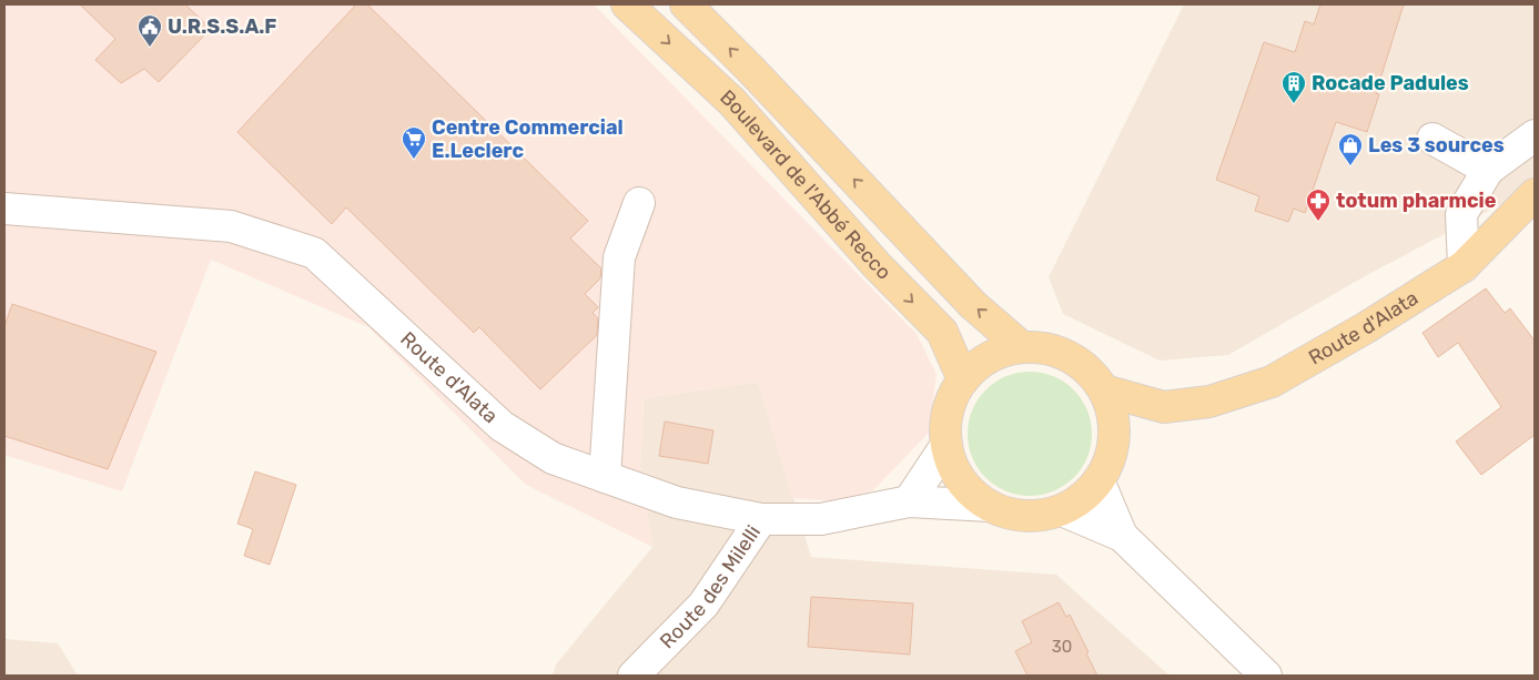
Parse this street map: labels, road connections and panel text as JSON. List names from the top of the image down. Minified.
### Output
{"streets":{"main road":["Boulevard de l'Abbé Recco","Route d'Alata"],"street":["Route des Milelli"]},"crossings":[["Boulevard de l'Abbé Recco","Route d'Alata"],["Route d'Alata","Route des Milelli"]],"places":{"public building":["U.R.S.S.A.F"],"building":["Rocade Padules"],"supermarket":["Centre Commercial E.Leclerc"],"shop":["Les 3 sources"],"pharmacy":["totum pharmcie"]},"house_numbers":["30"]}
